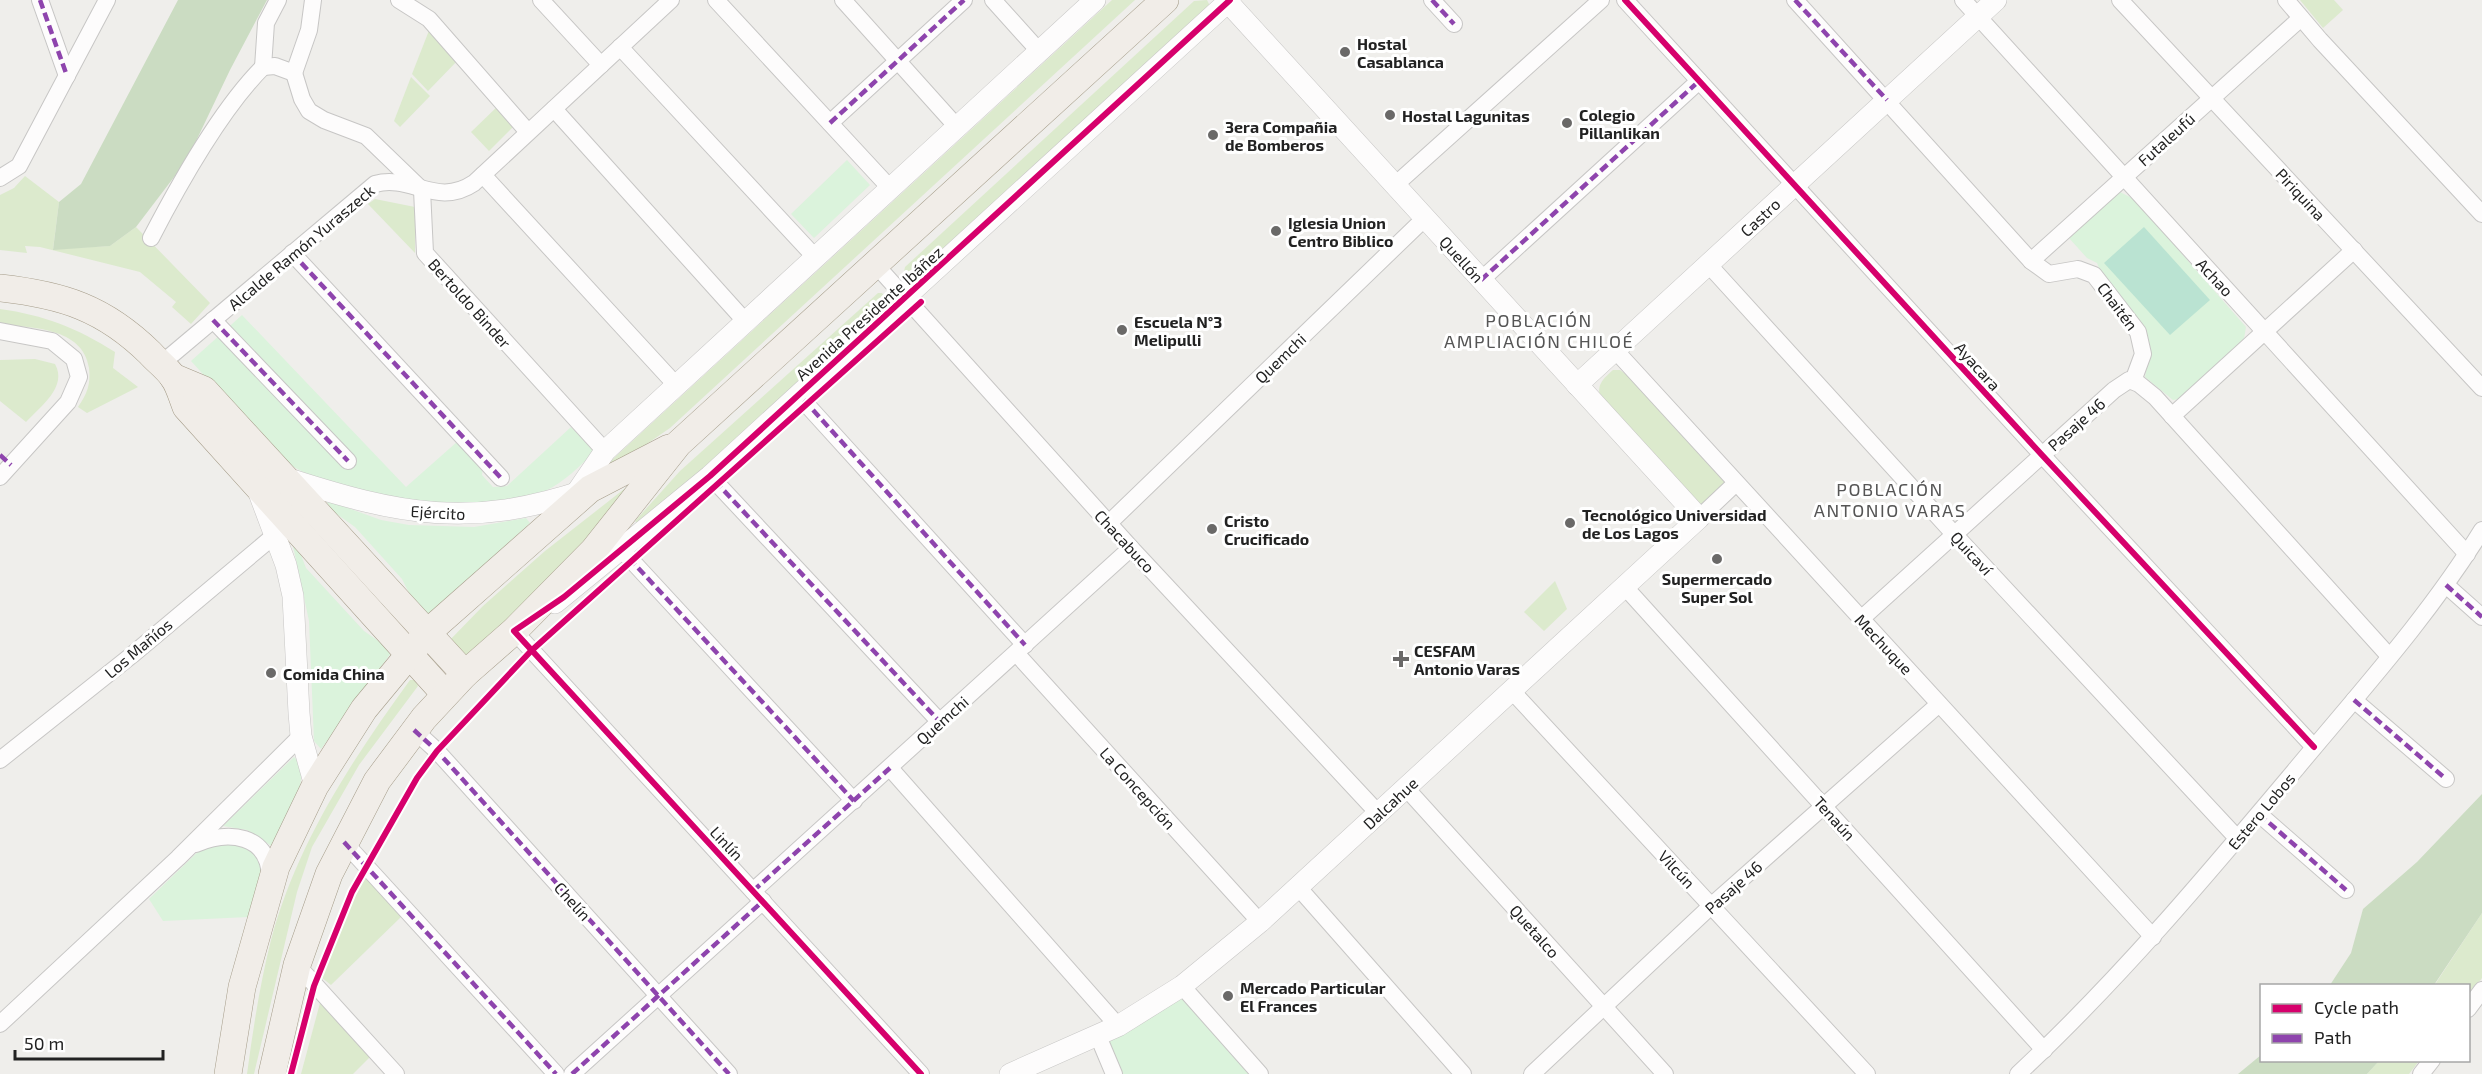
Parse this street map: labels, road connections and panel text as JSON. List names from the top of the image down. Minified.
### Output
{"streets":{"main road":["Avenida Presidente Ibáñez"],"street":["Futaleufú","Piriquina","Castro","Alcalde Ramón Yuraszeck","Quellón","Achao","Bertoldo Binder","Chaitén","Quemchi","Ayacara","Pasaje 46","Ejército","Chacabuco","Quicaví","Mechuque","Los Mañíos","La Concepción","Dalcahue","Estero Lobos","Tenaún","Linlín","Vilcún","Chelín","Quetalco"]},"crossings":[["Futaleufú","Piriquina"],["Futaleufú","Achao"],["Futaleufú","Chaitén"],["Castro","Quellón"],["Castro","Achao"],["Castro","Chaitén"],["Castro","Ayacara"],["Castro","Quicaví"],["Castro","Mechuque"],["Alcalde Ramón Yuraszeck","Bertoldo Binder"],["Quellón","Avenida Presidente Ibáñez"],["Quellón","Quemchi"],["Quellón","Dalcahue"],["Achao","Estero Lobos"],["Bertoldo Binder","Avenida Presidente Ibáñez"],["Chaitén","Pasaje 46"],["Avenida Presidente Ibáñez","Ejército"],["Avenida Presidente Ibáñez","Chacabuco"],["Avenida Presidente Ibáñez","La Concepción"],["Avenida Presidente Ibáñez","Linlín"],["Avenida Presidente Ibáñez","Chelín"],["Quemchi","Chacabuco"],["Quemchi","La Concepción"],["Quemchi","Linlín"],["Quemchi","Chelín"],["Ayacara","Pasaje 46"],["Ayacara","Estero Lobos"],["Pasaje 46","Quicaví"],["Pasaje 46","Mechuque"],["Pasaje 46","Tenaún"],["Pasaje 46","Vilcún"],["Pasaje 46","Quetalco"],["Chacabuco","Dalcahue"],["Quicaví","Estero Lobos"],["Mechuque","Dalcahue"],["Mechuque","Estero Lobos"],["La Concepción","Dalcahue"],["Dalcahue","Tenaún"],["Dalcahue","Vilcún"],["Dalcahue","Quetalco"],["Estero Lobos","Tenaún"]],"districts":["POBLACIÓN AMPLIACIÓN CHILOÉ","POBLACIÓN ANTONIO VARAS"],"places":{"other":["Hostal Casablanca","Hostal Lagunitas","Colegio Pillanlikan","3era Compañia de Bomberos","Iglesia Union Centro Biblico","Escuela N°3 Melipulli","Tecnológico Universidad de Los Lagos","Cristo Crucificado","Supermercado Super Sol","Comida China","Mercado Particular El Frances"],"health":["CESFAM Antonio Varas"]},"legend":["Cycle path","Path"],"scale_bar":"50 m"}
